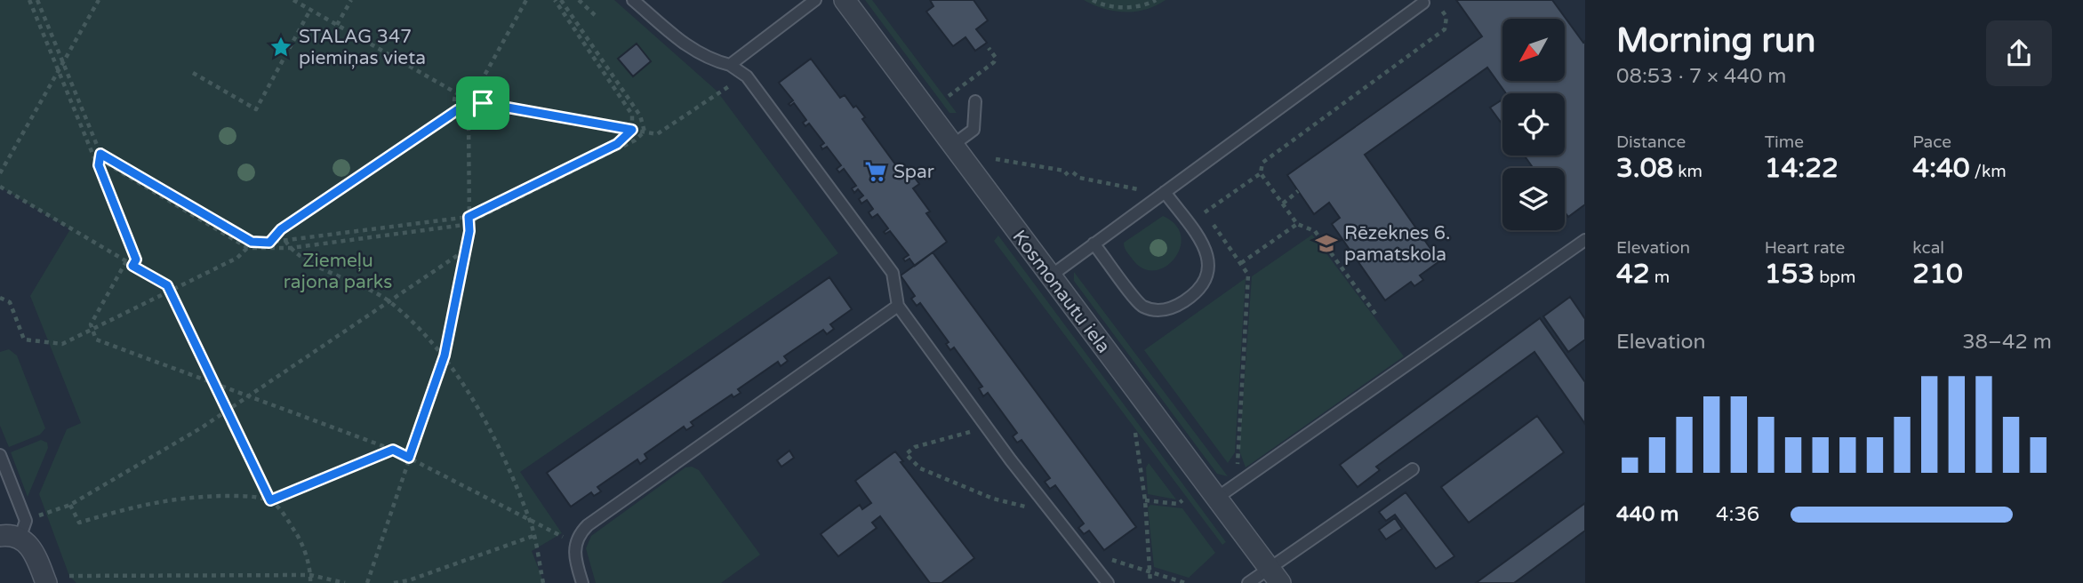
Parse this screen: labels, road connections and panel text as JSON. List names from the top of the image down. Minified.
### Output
{"streets":{"street":["Kosmonautu iela"]},"parks":["Ziemeļu rajona parks"],"places":{"place":["STALAG 347 piemiņas vieta"],"supermarket":["Spar"],"school or university":["Rēzeknes 6. pamatskola"]},"north":"bottom left","page":{"heading":["Morning run","08:53 · 7 × 440 m"],"stats":[["Distance","3.08 km"],["Time","14:22"],["Pace","4:40 /km"],["Elevation","42 m"],["Heart rate","153 bpm"],["kcal","210"]],"chart":["Elevation","38–42 m"],"list":[{"name":"440 m","note":"4:36"}]}}
